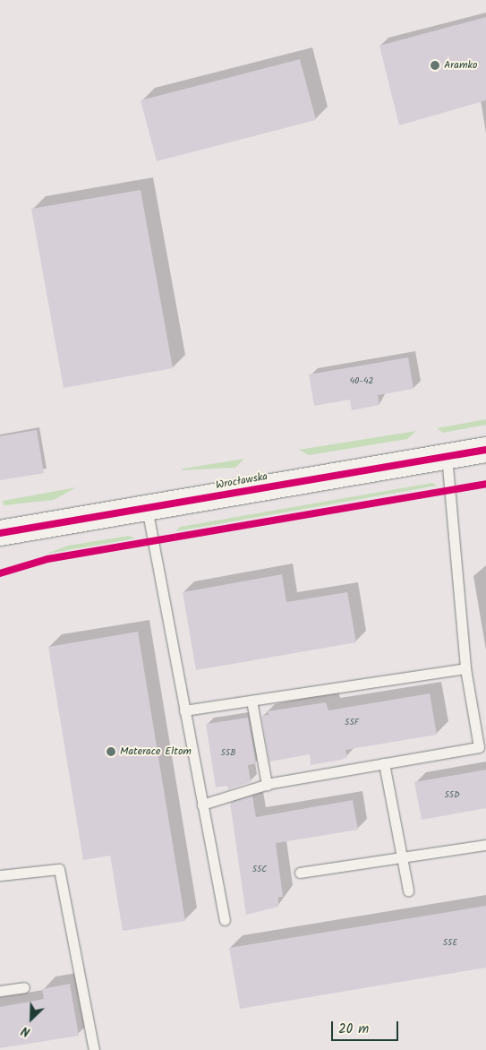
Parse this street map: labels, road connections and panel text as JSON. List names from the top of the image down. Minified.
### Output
{"streets":{"street":["Wrocławska"]},"places":["Aramko","Materace Eltom"],"house_numbers":["40-42","55F","55B","55D","55C","55E"],"scale_bar":"20 m","north":"bottom left"}
